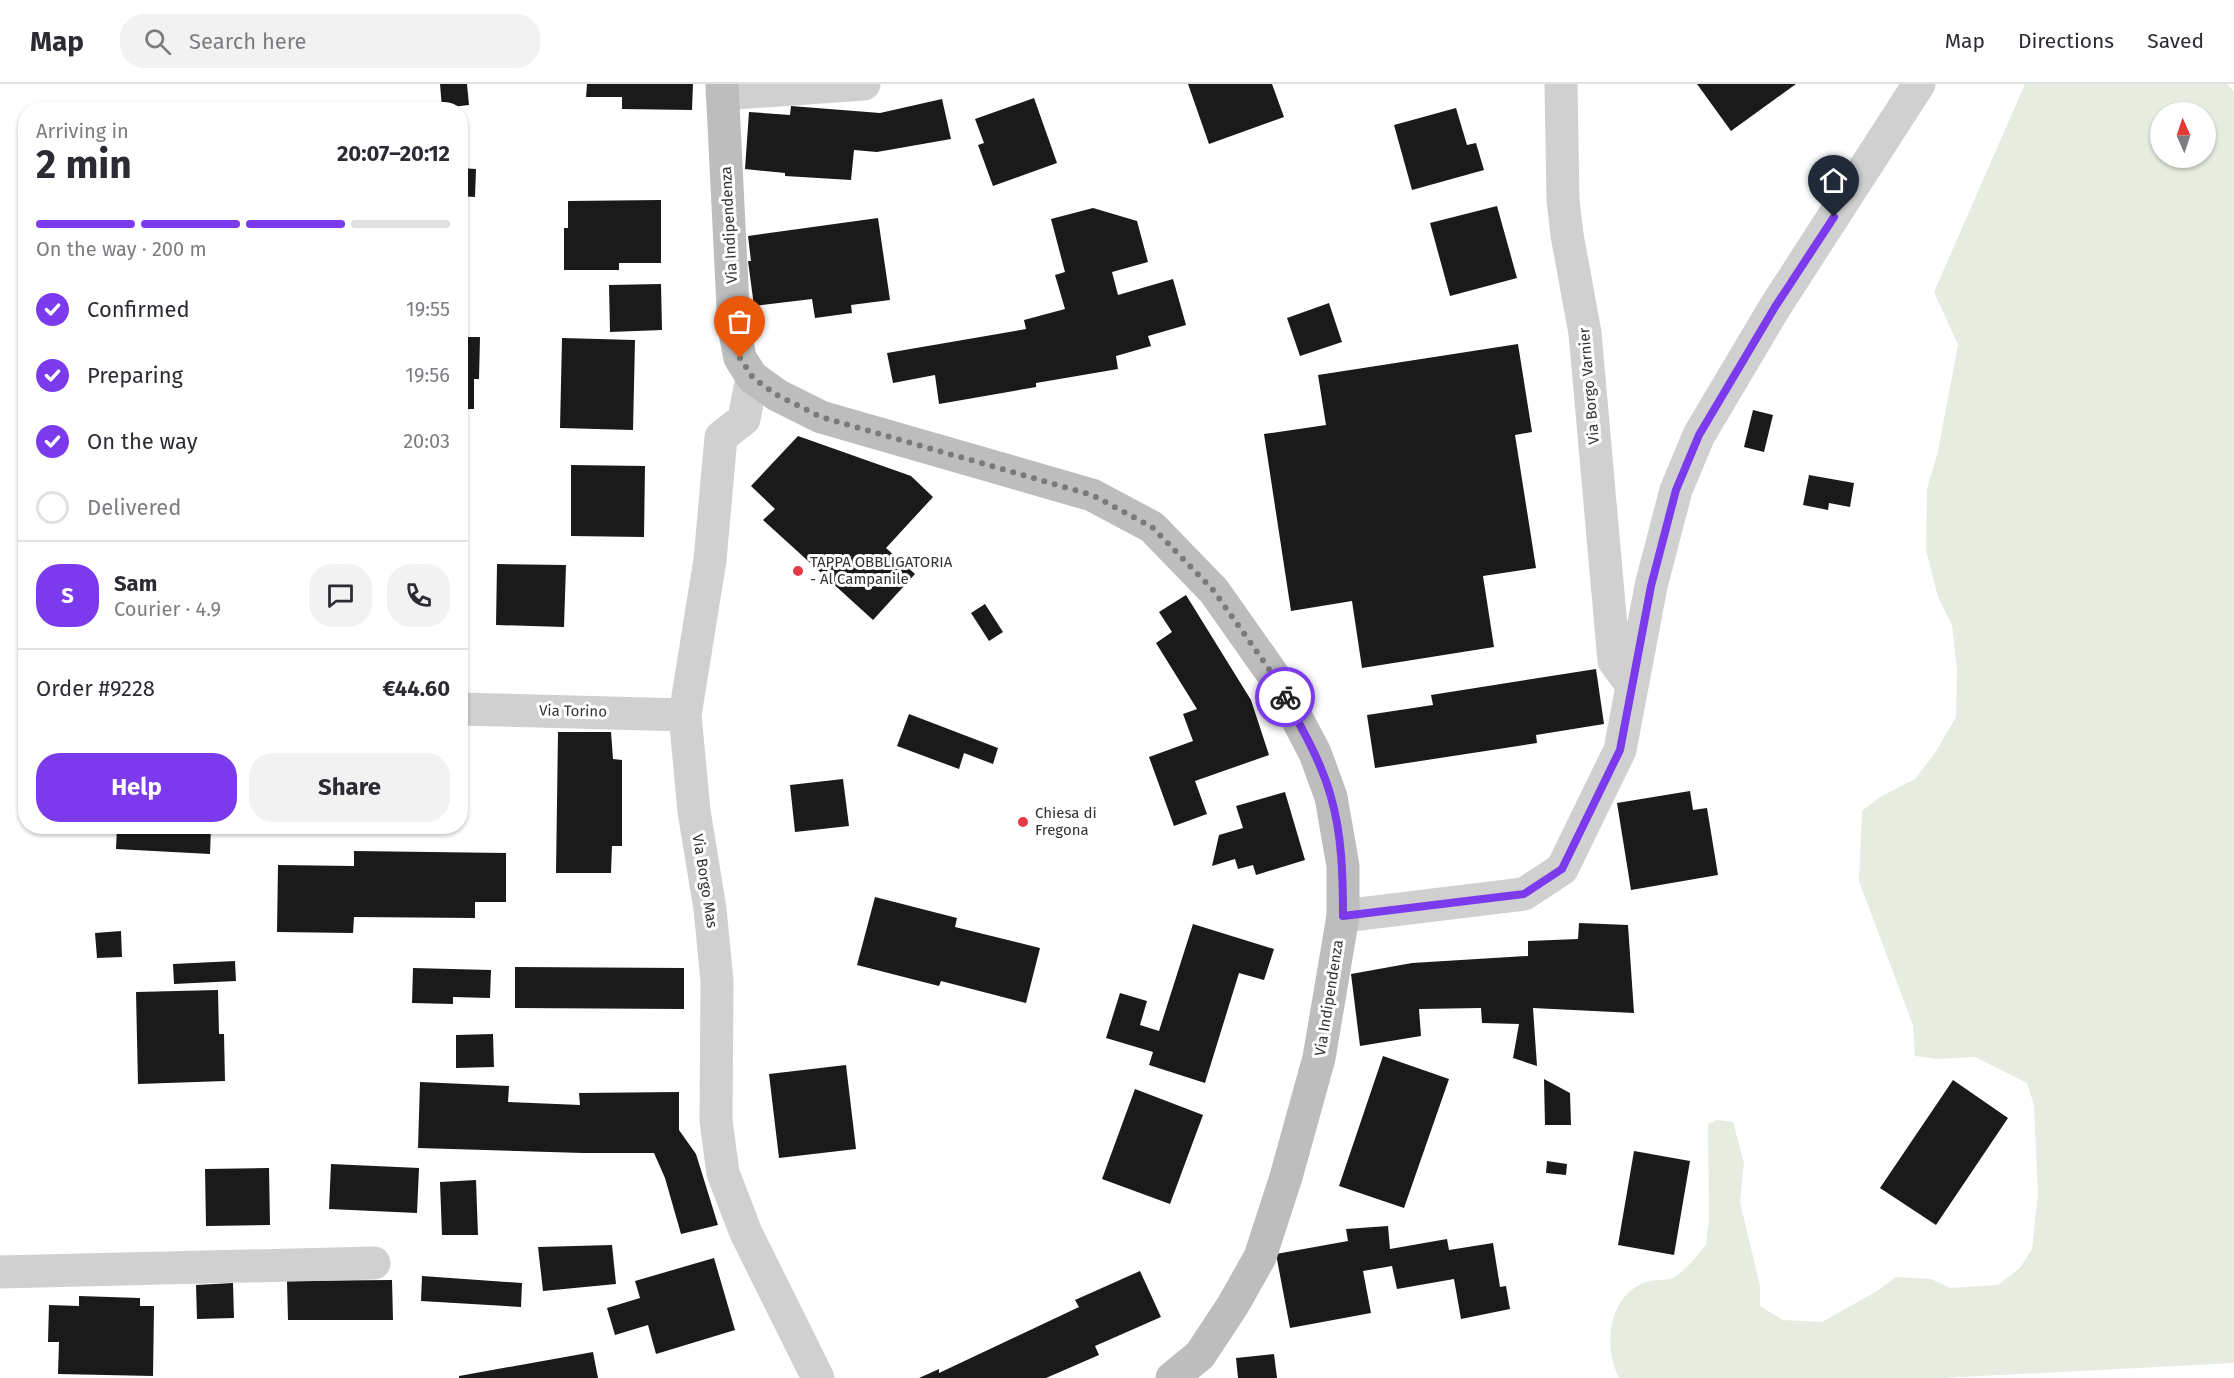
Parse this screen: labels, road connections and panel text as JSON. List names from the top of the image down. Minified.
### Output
{"streets":{"main road":["Via Indipendenza"],"street":["Via Borgo Varnier","Via Torino","Via Borgo Mas"]},"crossings":[["Via Indipendenza","Via Borgo Mas"],["Via Torino","Via Borgo Mas"]],"places":["TAPPA OBBLIGATORIA - Al Campanile","Chiesa di Fregona"],"north":"top","page":{"header":"Map","search":"Search here","nav":["Map","Directions","Saved"],"heading":["2 min","Arriving in","20:07–20:12"],"panel":["Sam","Courier · 4.9","Order #9228","€44.60"],"bar":"On the way · 200 m","list":[["Confirmed","19:55"],["Preparing","19:56"],["On the way","20:03"],"Delivered"],"round":"S","buttons":["Help","Share"]}}
